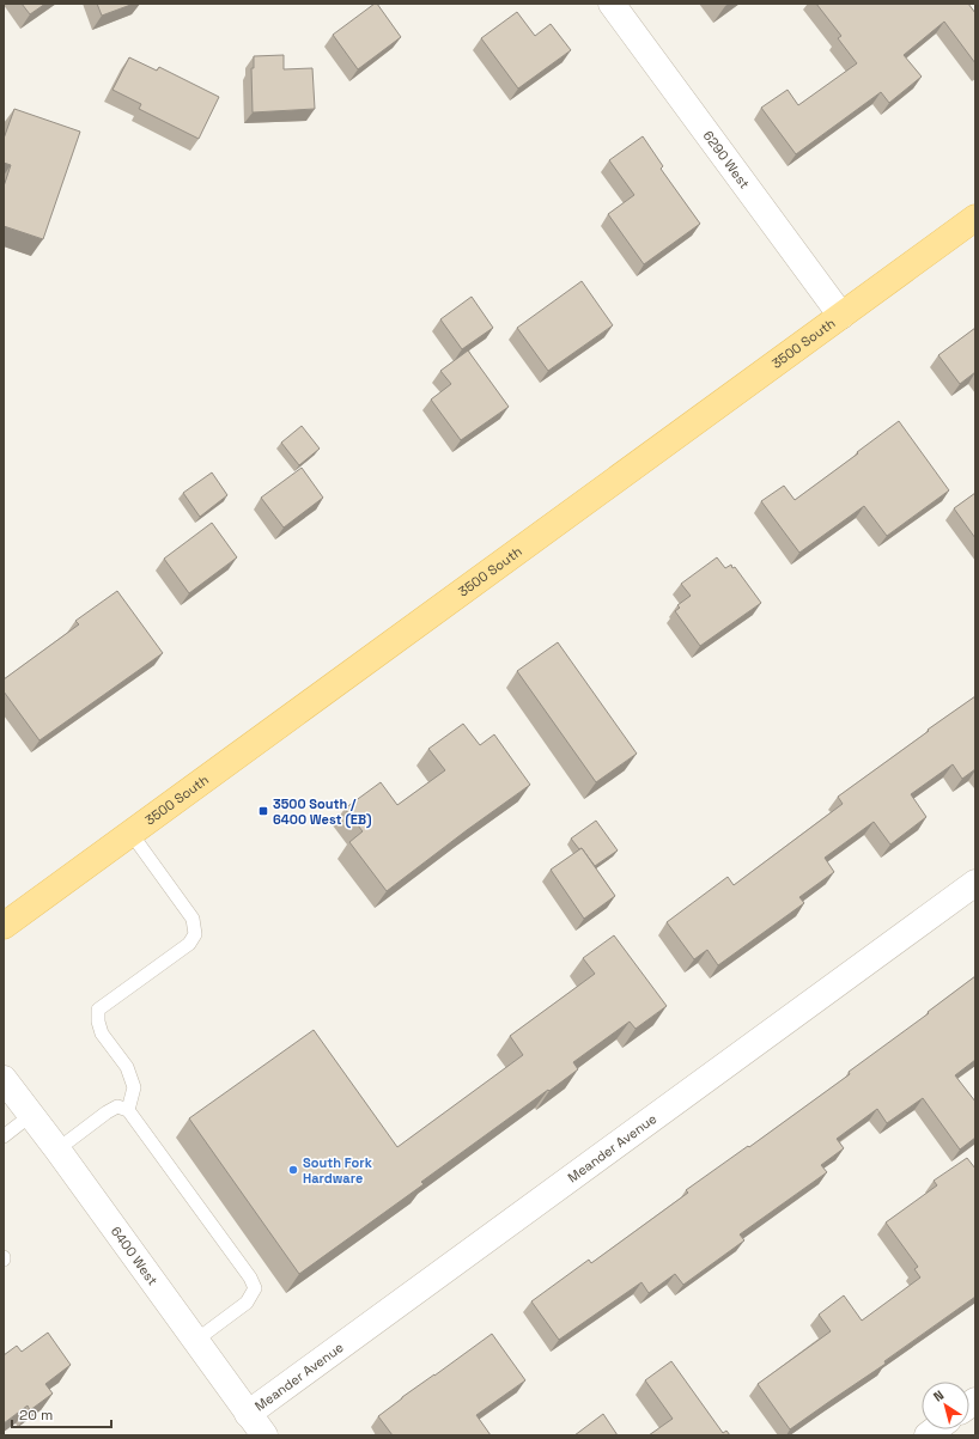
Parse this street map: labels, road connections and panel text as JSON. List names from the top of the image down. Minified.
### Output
{"streets":{"main road":["3500 South"],"street":["6290 West","Meander Avenue","6400 West"]},"crossings":[["6290 West","3500 South"],["Meander Avenue","6400 West"]],"places":{"transit":["3500 South / 6400 West (EB)"],"other":["South Fork Hardware"]},"scale_bar":"20 m","north":"top left"}
